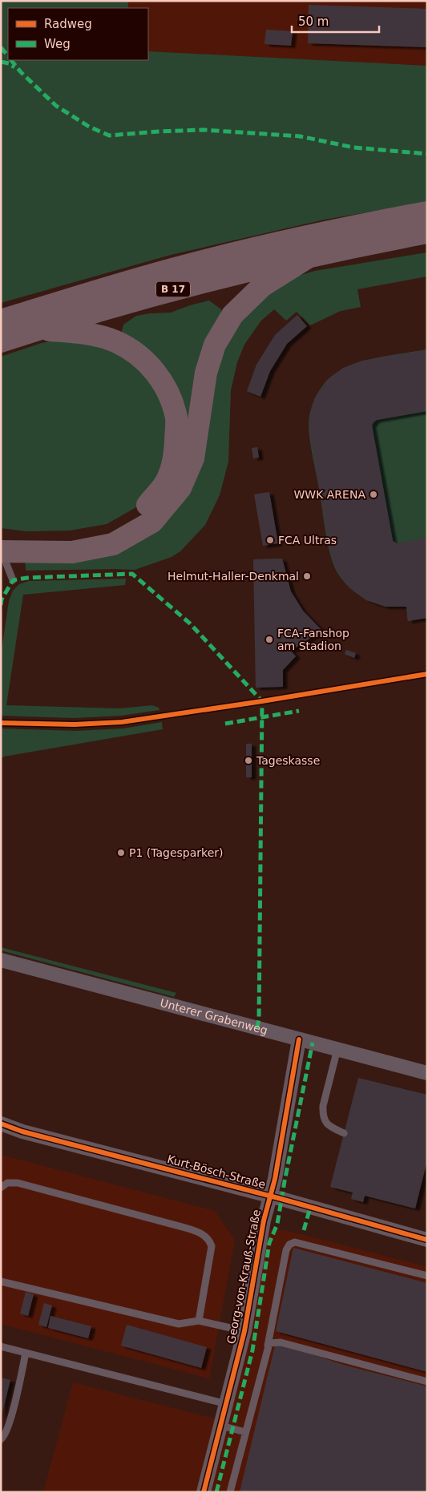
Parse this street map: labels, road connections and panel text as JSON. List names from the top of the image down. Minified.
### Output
{"streets":{"highway":["B 17"],"street":["Unterer Grabenweg","Kurt-Bösch-Straße","Georg-von-Krauß-Straße"]},"crossings":[["Unterer Grabenweg","Georg-von-Krauß-Straße"],["Kurt-Bösch-Straße","Georg-von-Krauß-Straße"]],"places":["WWK ARENA","FCA Ultras","Helmut-Haller-Denkmal","FCA-Fanshop am Stadion","Tageskasse","P1 (Tagesparker)"],"legend":["Radweg","Weg"],"scale_bar":"50 m"}
